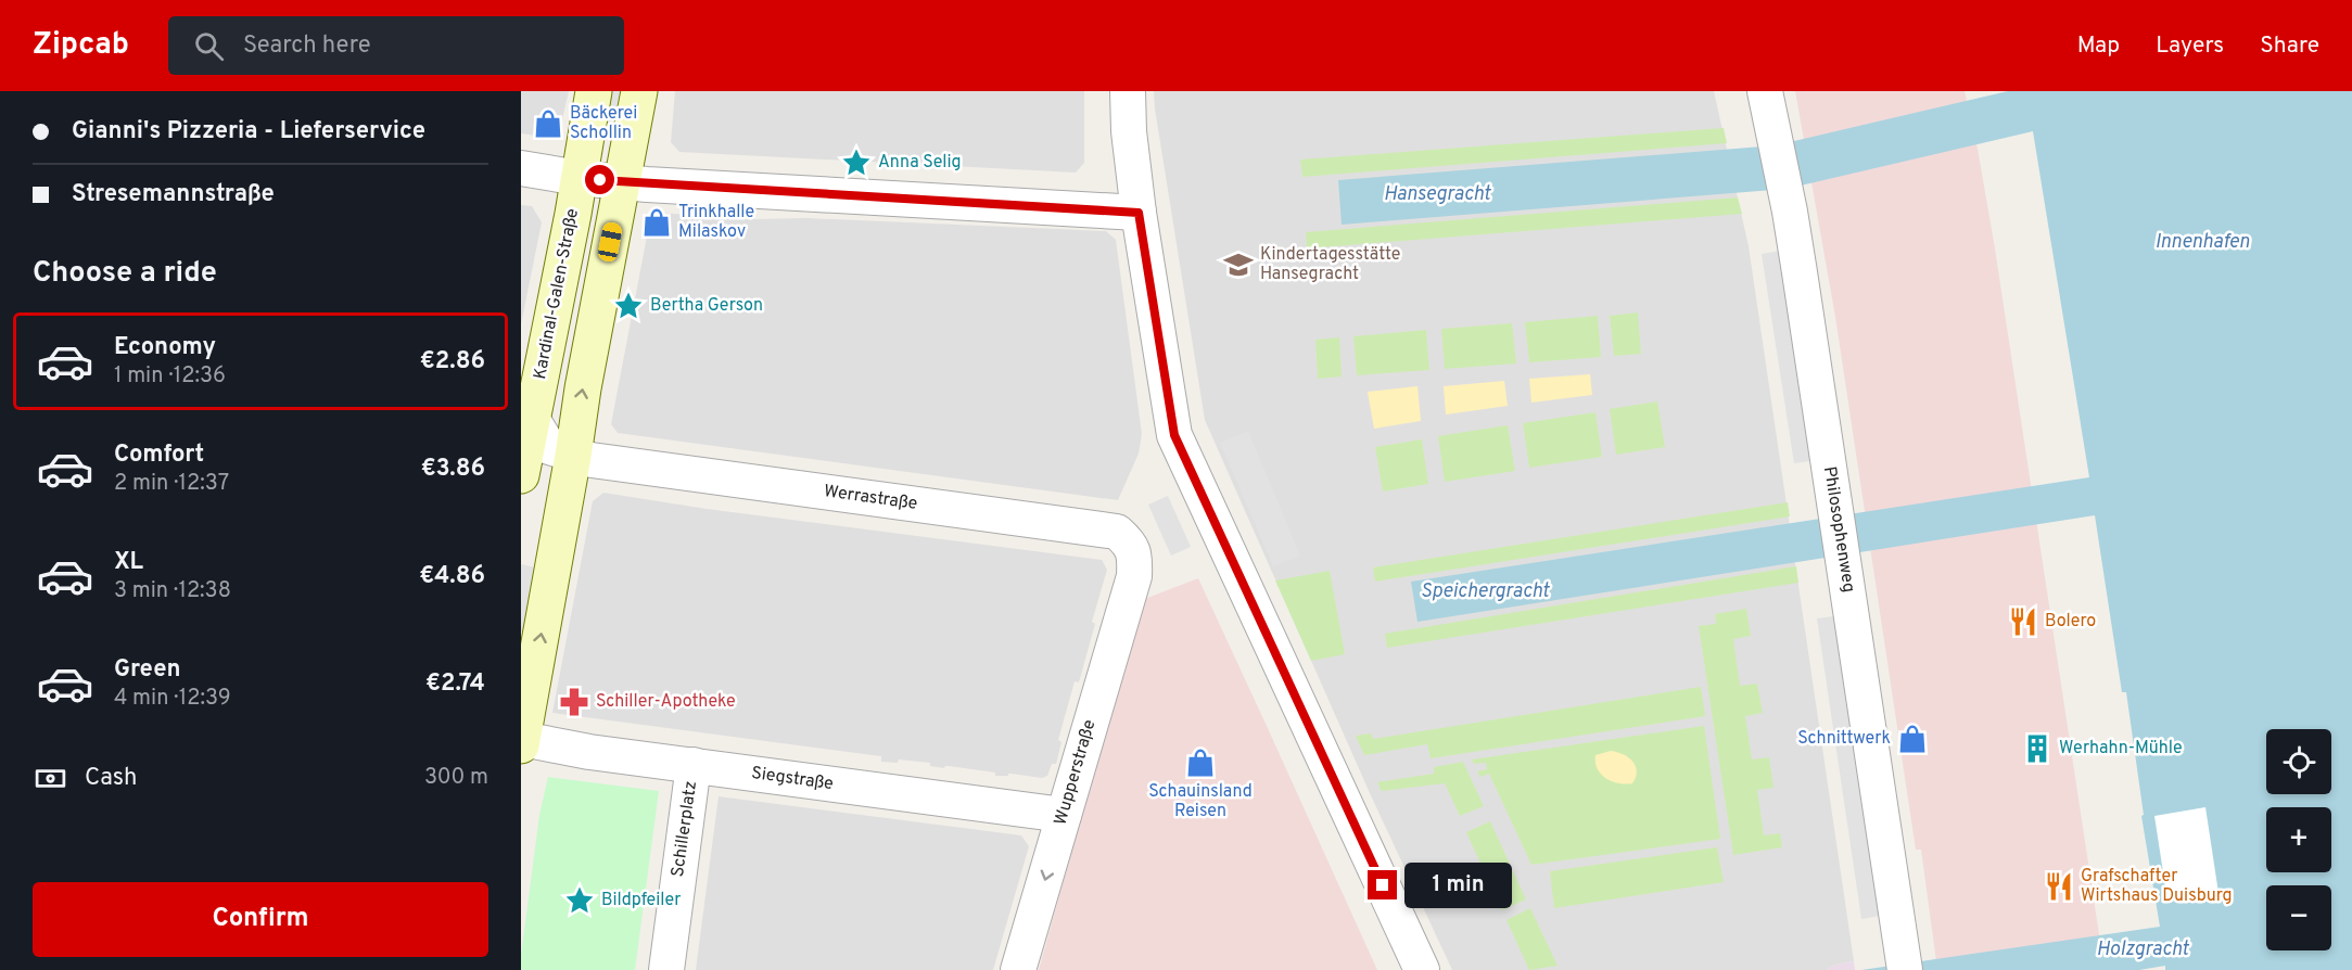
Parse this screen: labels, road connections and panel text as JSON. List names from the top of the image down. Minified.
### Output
{"streets":{"main road":["Kardinal-Galen-Straße"],"street":["Werrastraße","Philosophenweg","Wupperstraße","Siegstraße","Schillerplatz"]},"crossings":[["Werrastraße","Wupperstraße"],["Wupperstraße","Siegstraße"],["Siegstraße","Schillerplatz"]],"one_way":["Wupperstraße"],"water":["Hansegracht","Innenhafen","Speichergracht","Holzgracht"],"places":{"shop":["Bäckerei Schollin","Trinkhalle Milaskov","Schnittwerk","Schauinsland Reisen"],"place":["Anna Selig","Bertha Gerson","Bildpfeiler"],"school or university":["Kindertagesstätte Hansegracht"],"restaurant":["Bolero","Grafschafter Wirtshaus Duisburg"],"pharmacy":["Schiller-Apotheke"],"building":["Werhahn-Mühle"]},"page":{"header":"Zipcab","search":"Search here","nav":["Map","Layers","Share"],"banner":["Gianni's Pizzeria - Lieferservice","Stresemannstraße"],"heading":"Choose a ride","list":[{"name":"Economy","note":"1 min · 12:36","value":"€2.86"},{"name":"Comfort","note":"2 min · 12:37","value":"€3.86"},{"name":"XL","note":"3 min · 12:38","value":"€4.86"},{"name":"Green","note":"4 min · 12:39","value":"€2.74"}],"map_buttons":["+","−"],"pay":["Cash","300 m"],"bubble":"1 min","buttons":"Confirm"}}
